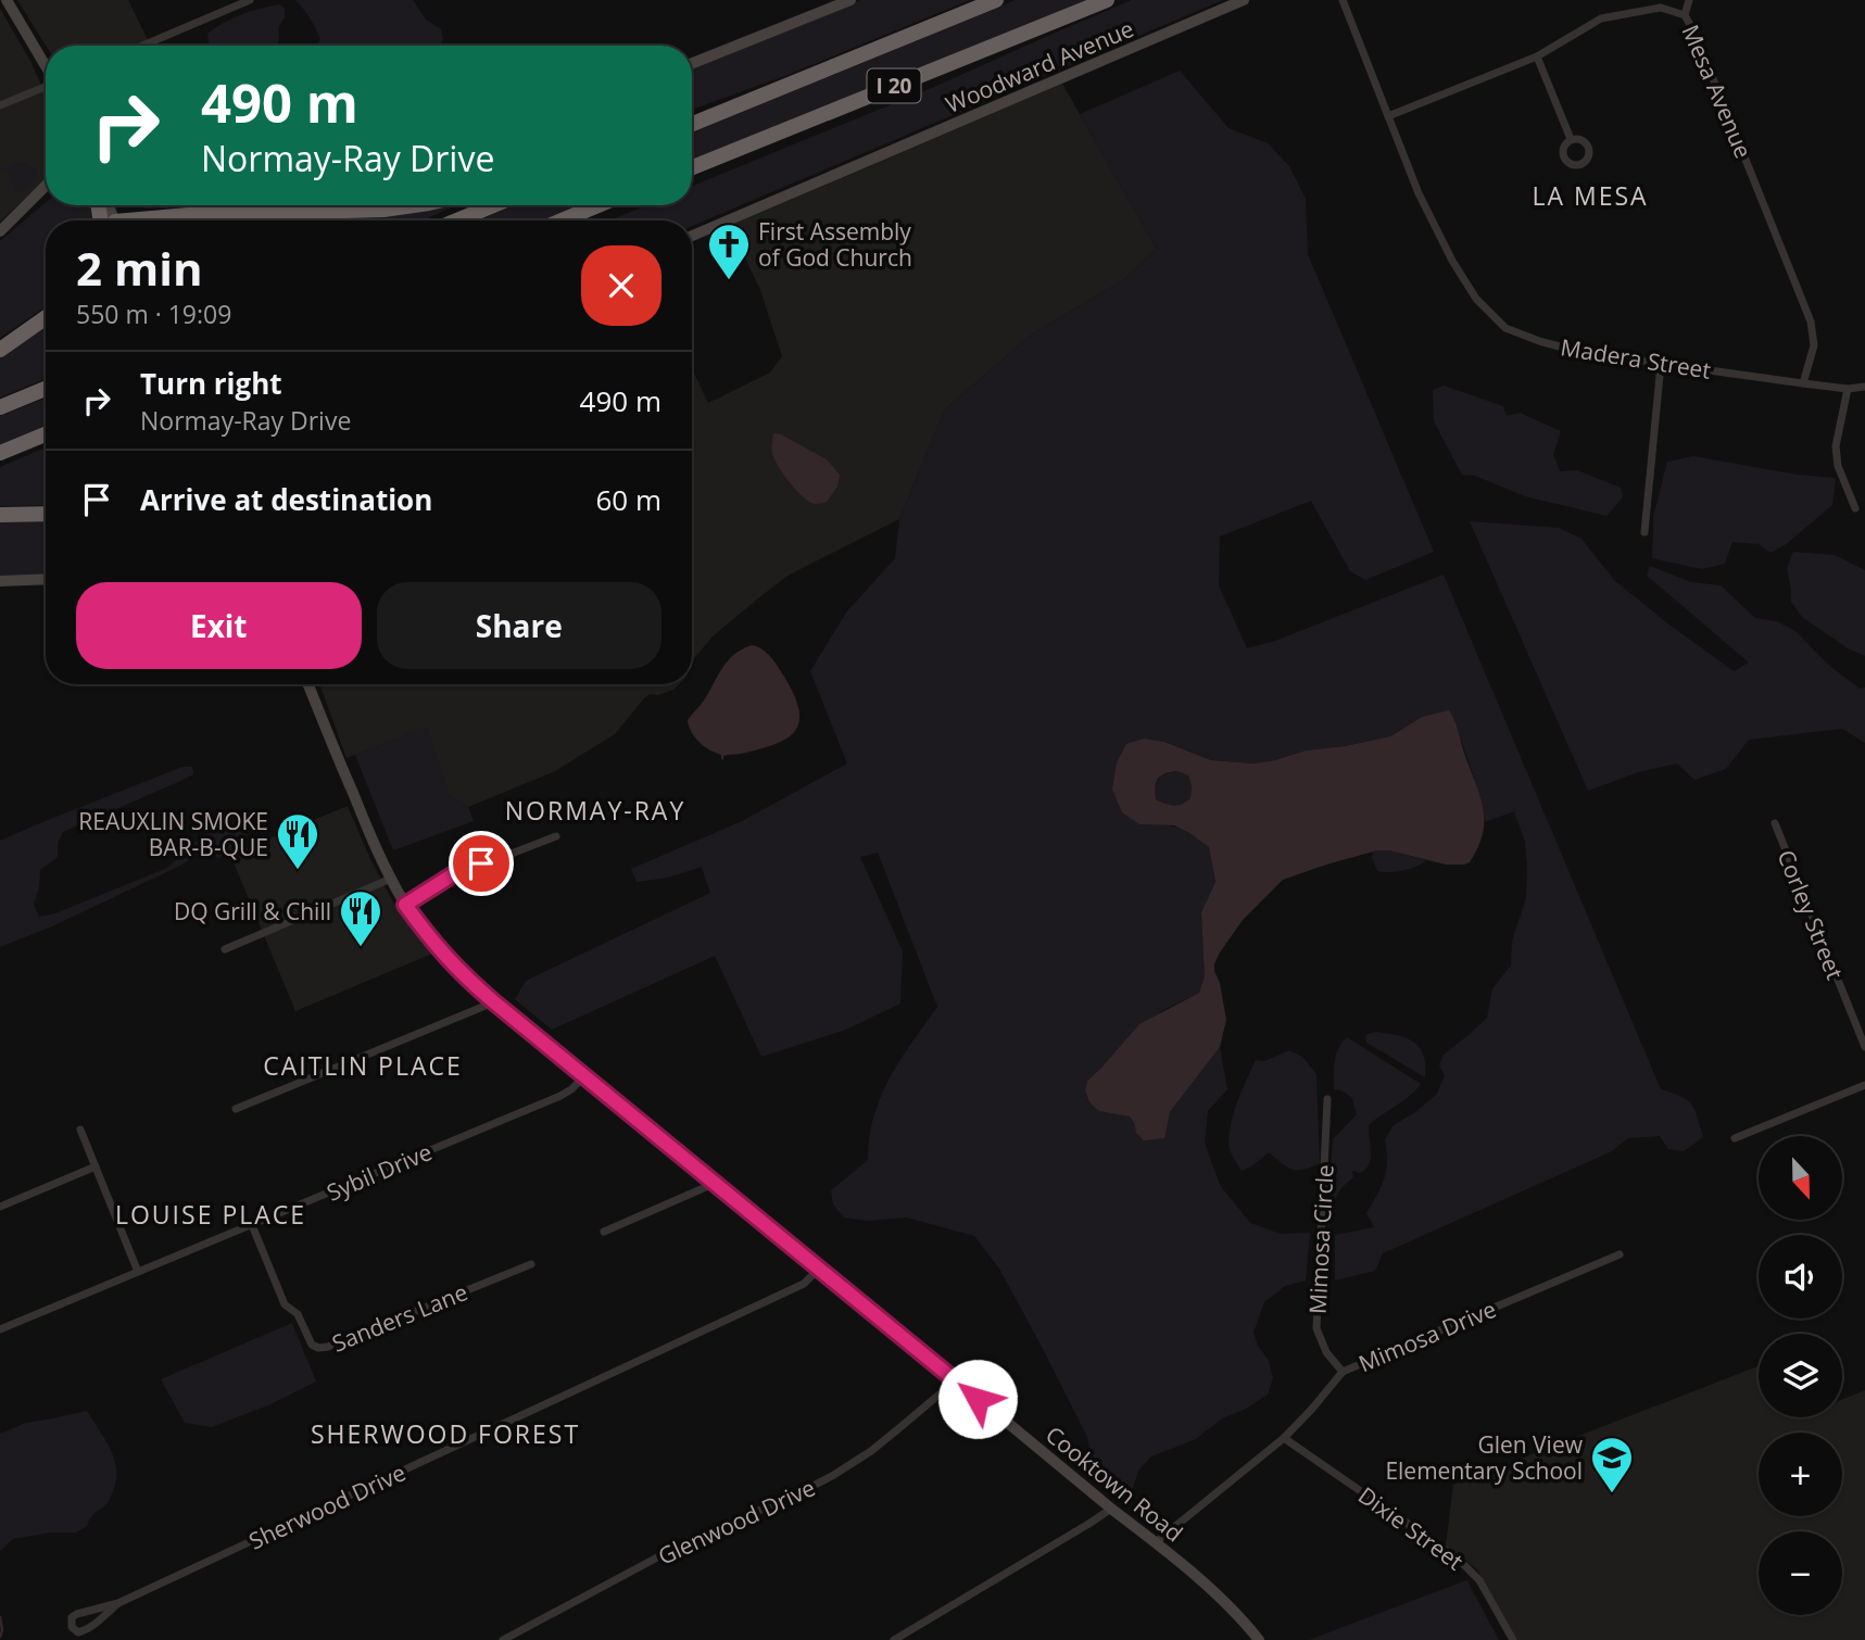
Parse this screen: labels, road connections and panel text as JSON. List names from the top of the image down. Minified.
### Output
{"streets":{"highway":["I 20"],"street":["Woodward Avenue","Mesa Avenue","Madera Street","Corley Street","Sybil Drive","Mimosa Circle","Sanders Lane","Mimosa Drive","Cooktown Road","Sherwood Drive","Glenwood Drive","Dixie Street"]},"crossings":[["Mesa Avenue","Madera Street"],["Sybil Drive","Sanders Lane"],["Sybil Drive","Cooktown Road"],["Mimosa Circle","Mimosa Drive"],["Mimosa Drive","Cooktown Road"],["Mimosa Drive","Dixie Street"],["Cooktown Road","Sherwood Drive"],["Cooktown Road","Glenwood Drive"]],"districts":["LA MESA","NORMAY-RAY","CAITLIN PLACE","LOUISE PLACE","SHERWOOD FOREST"],"places":{"church":["First Assembly of God Church"],"restaurant":["REAUXLIN SMOKE BAR-B-QUE","DQ Grill & Chill"],"school or university":["Glen View Elementary School"]},"north":"bottom","page":{"turn":["490 m","Normay-Ray Drive"],"heading":["2 min","550 m · 19:09"],"list":[{"name":"Turn right","note":"Normay-Ray Drive","value":"490 m"},{"name":"Arrive at destination","value":"60 m"}],"buttons":["Exit","Share"],"map_buttons":["+","−"]}}
